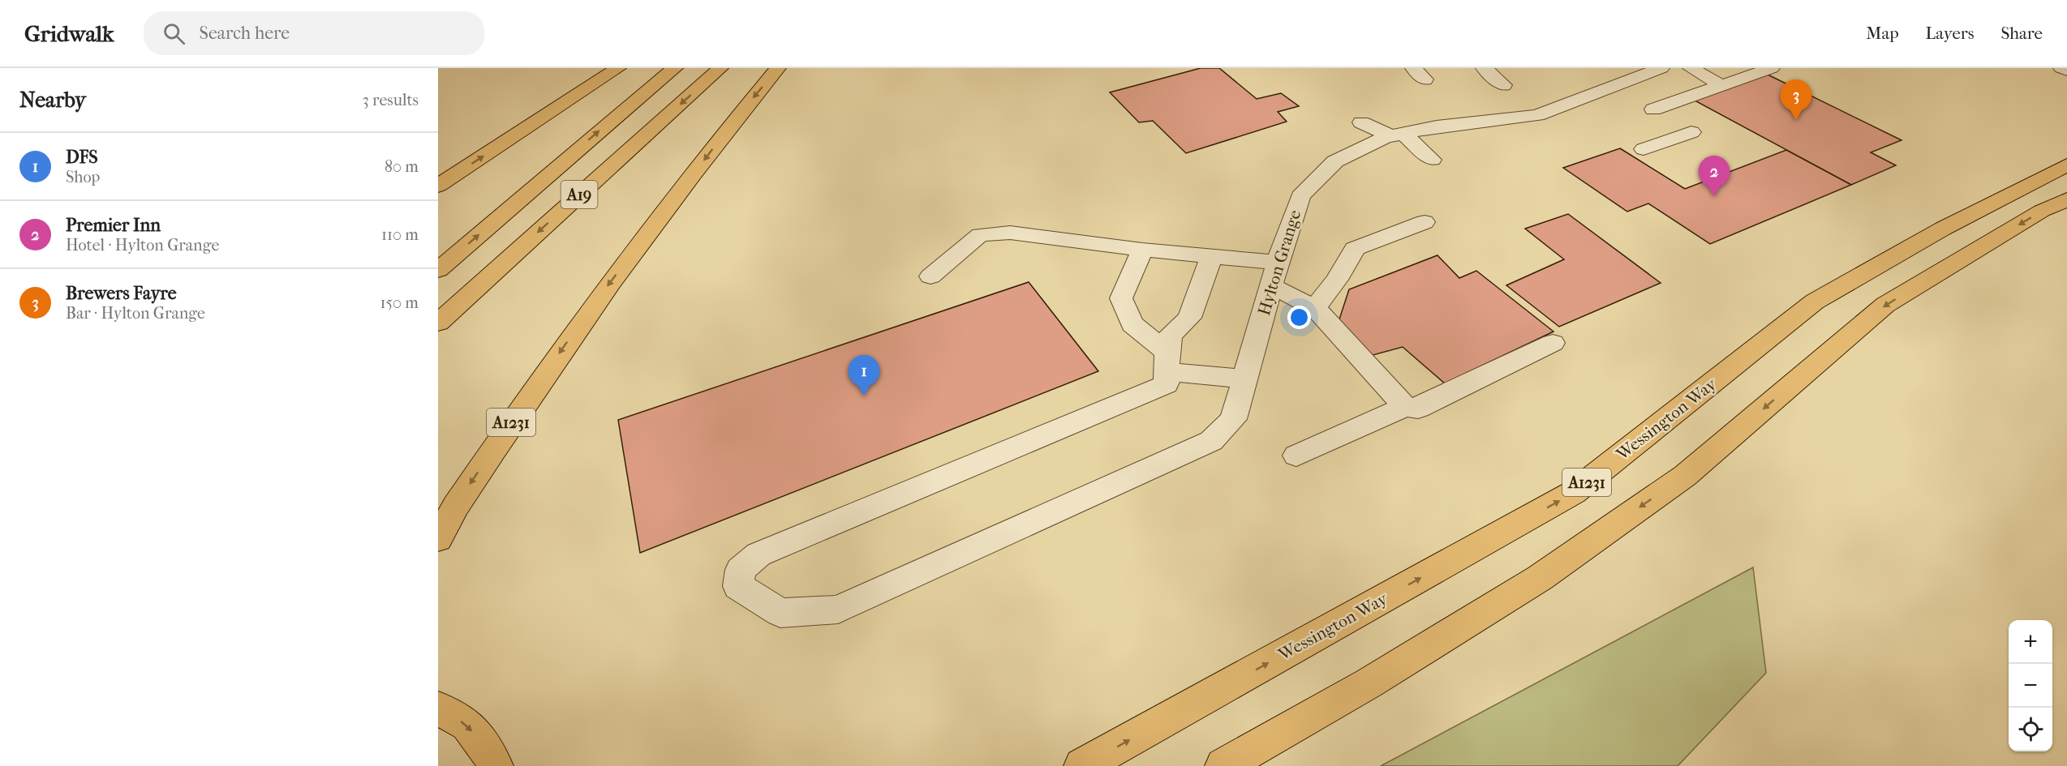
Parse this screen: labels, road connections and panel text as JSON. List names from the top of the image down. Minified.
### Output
{"streets":{"highway":["A19","Wessington Way","A1231"],"street":["Hylton Grange"]},"page":{"header":"Gridwalk","search":"Search here","nav":["Map","Layers","Share"],"heading":["Nearby","3 results"],"pins":["3","2","1"],"list":[{"mark":"1","name":"DFS","note":"Shop","value":"80 m"},{"mark":"2","name":"Premier Inn","note":"Hotel · Hylton Grange","value":"110 m"},{"mark":"3","name":"Brewers Fayre","note":"Bar · Hylton Grange","value":"150 m"}],"map_buttons":["+","−"]}}
